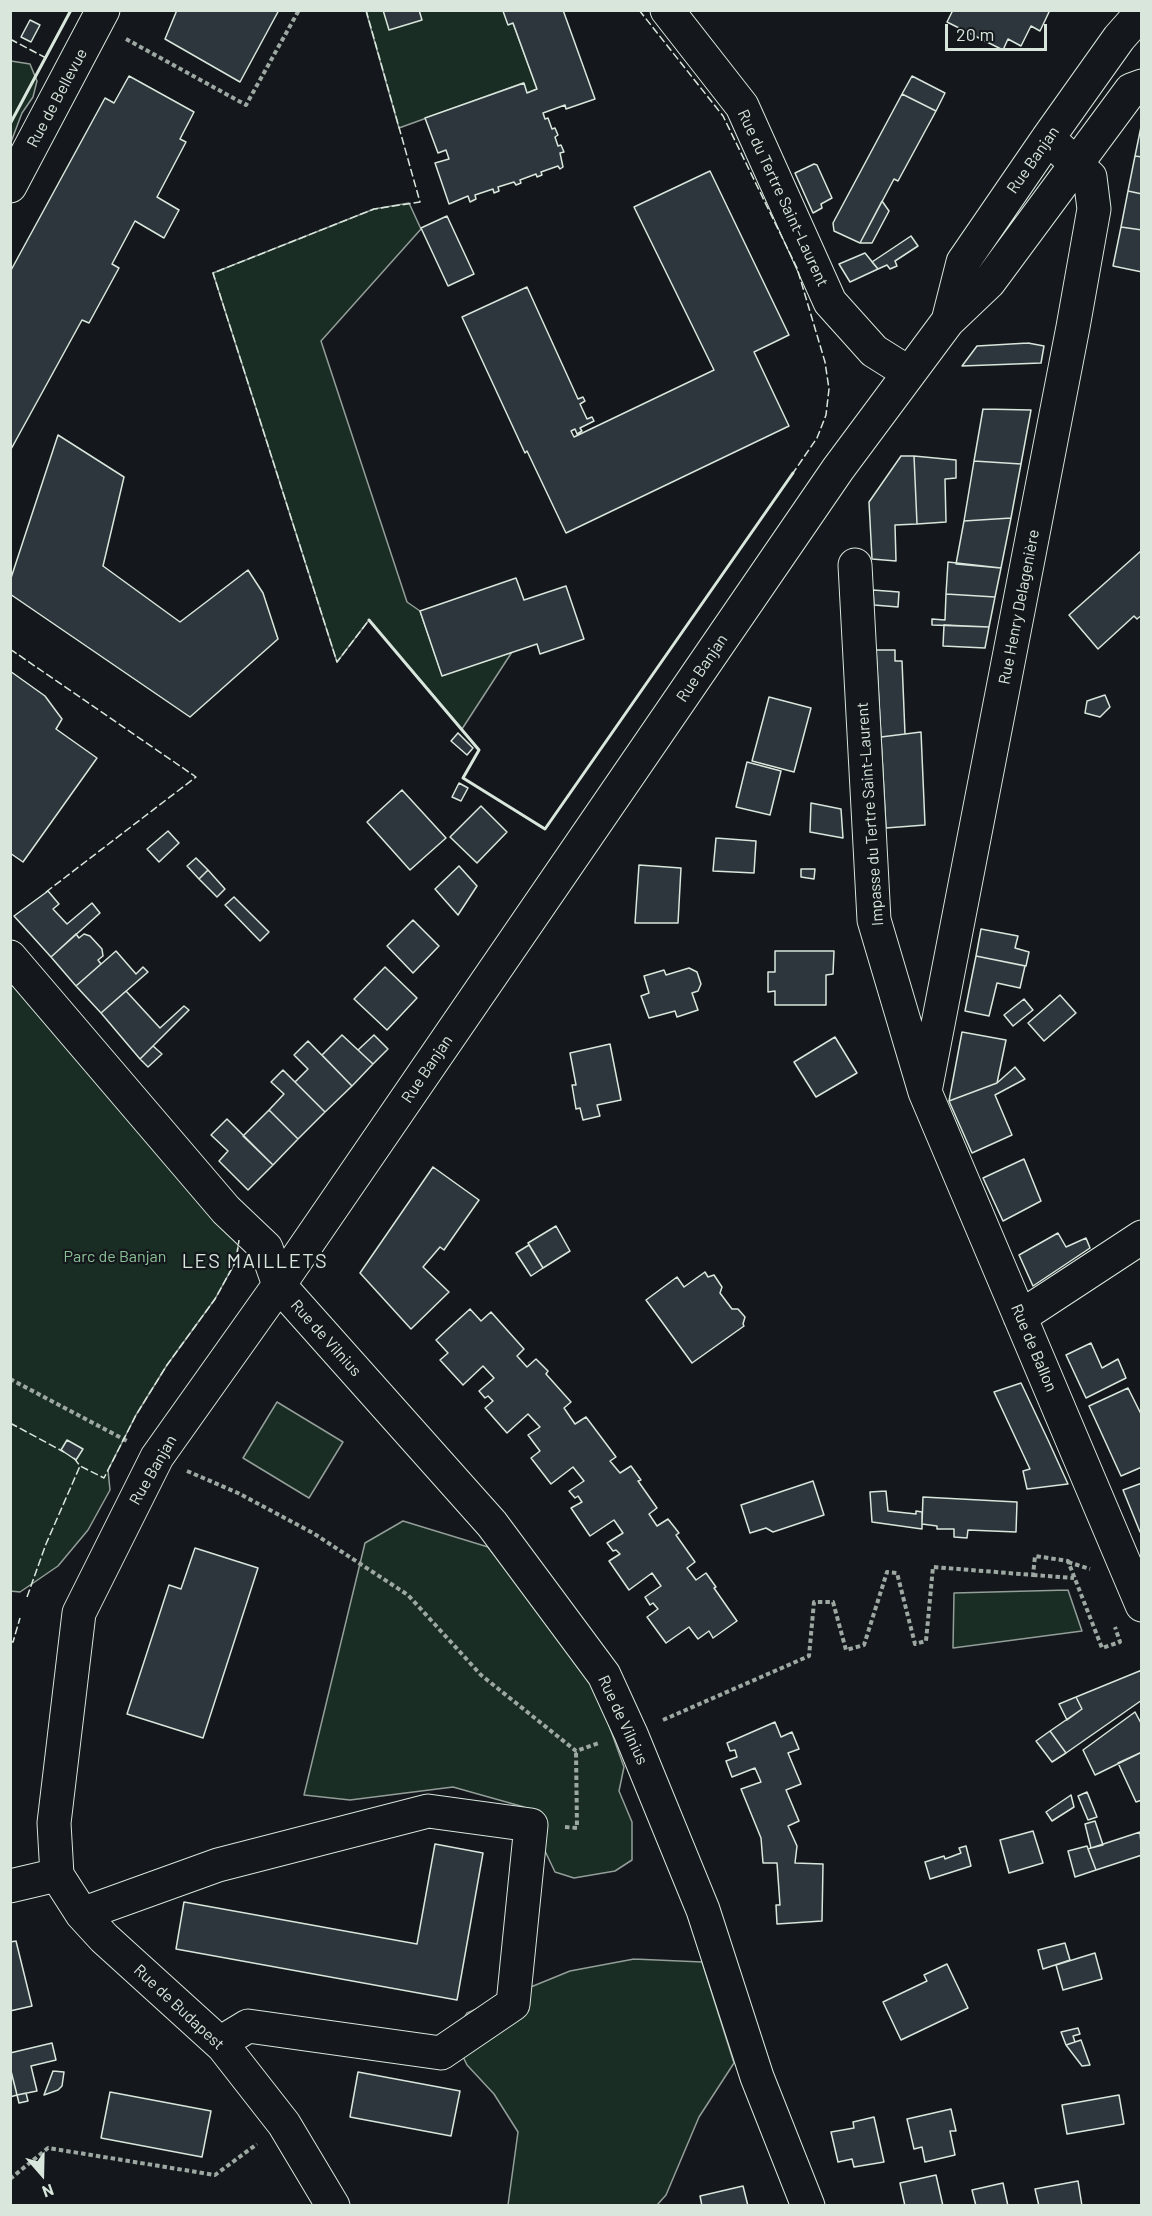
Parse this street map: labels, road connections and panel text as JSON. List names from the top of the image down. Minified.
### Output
{"streets":{"street":["Rue de Bellevue","Rue Banjan","Rue du Tertre Saint-Laurent","Rue Henry Delagenière","Impasse du Tertre Saint-Laurent","Rue de Vilnius","Rue de Ballon","Rue de Budapest"]},"crossings":[["Rue Banjan","Rue du Tertre Saint-Laurent"],["Rue Banjan","Rue Henry Delagenière"],["Rue Banjan","Rue de Vilnius"],["Rue Banjan","Rue de Budapest"],["Rue Henry Delagenière","Impasse du Tertre Saint-Laurent"],["Rue Henry Delagenière","Rue de Ballon"],["Impasse du Tertre Saint-Laurent","Rue de Ballon"]],"districts":["LES MAILLETS"],"parks":["Parc de Banjan"],"scale_bar":"20 m","north":"bottom"}
